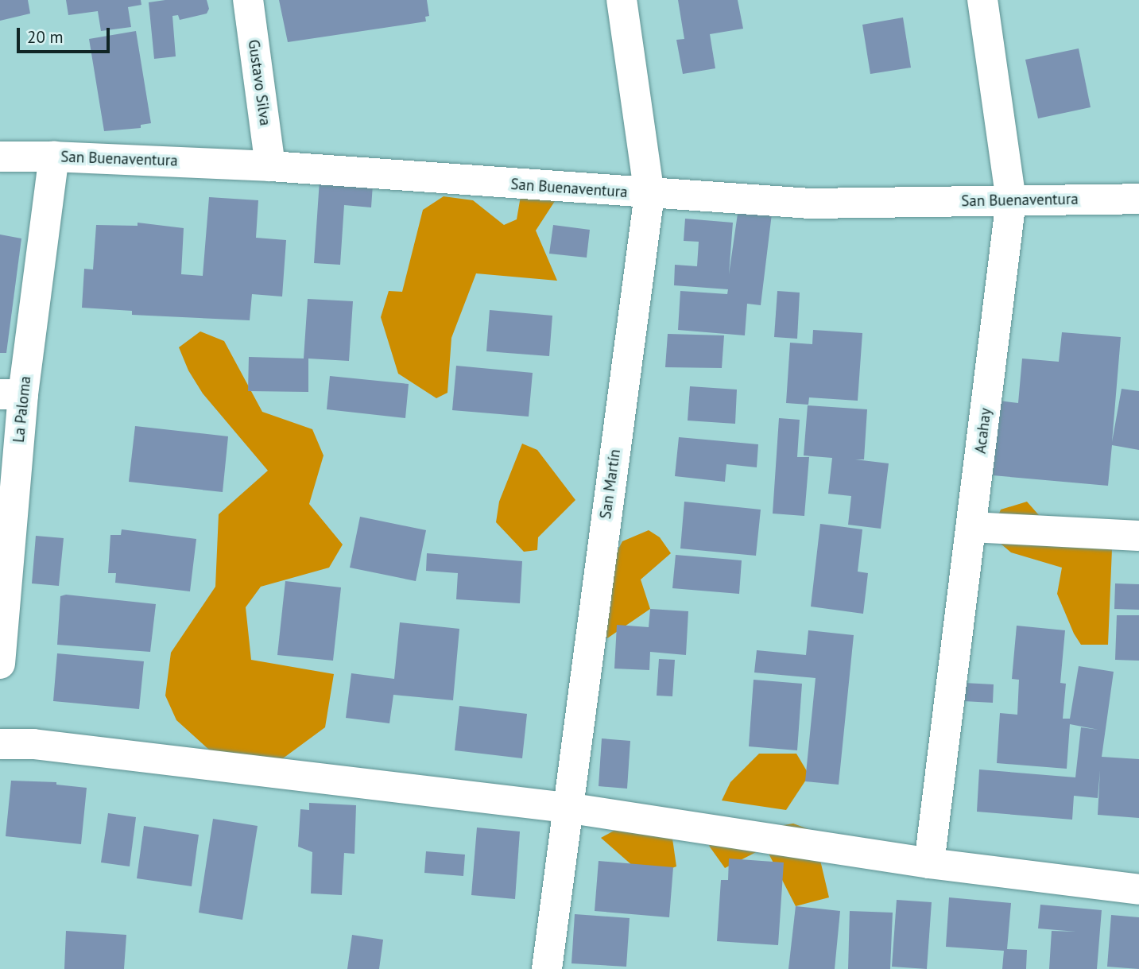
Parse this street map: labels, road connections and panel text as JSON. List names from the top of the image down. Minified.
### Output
{"streets":{"street":["Gustavo Silva","San Buenaventura","La Paloma","Acahay","San Martín"]},"crossings":[["Gustavo Silva","San Buenaventura"],["San Buenaventura","La Paloma"],["San Buenaventura","Acahay"],["San Buenaventura","San Martín"]],"scale_bar":"20 m"}
